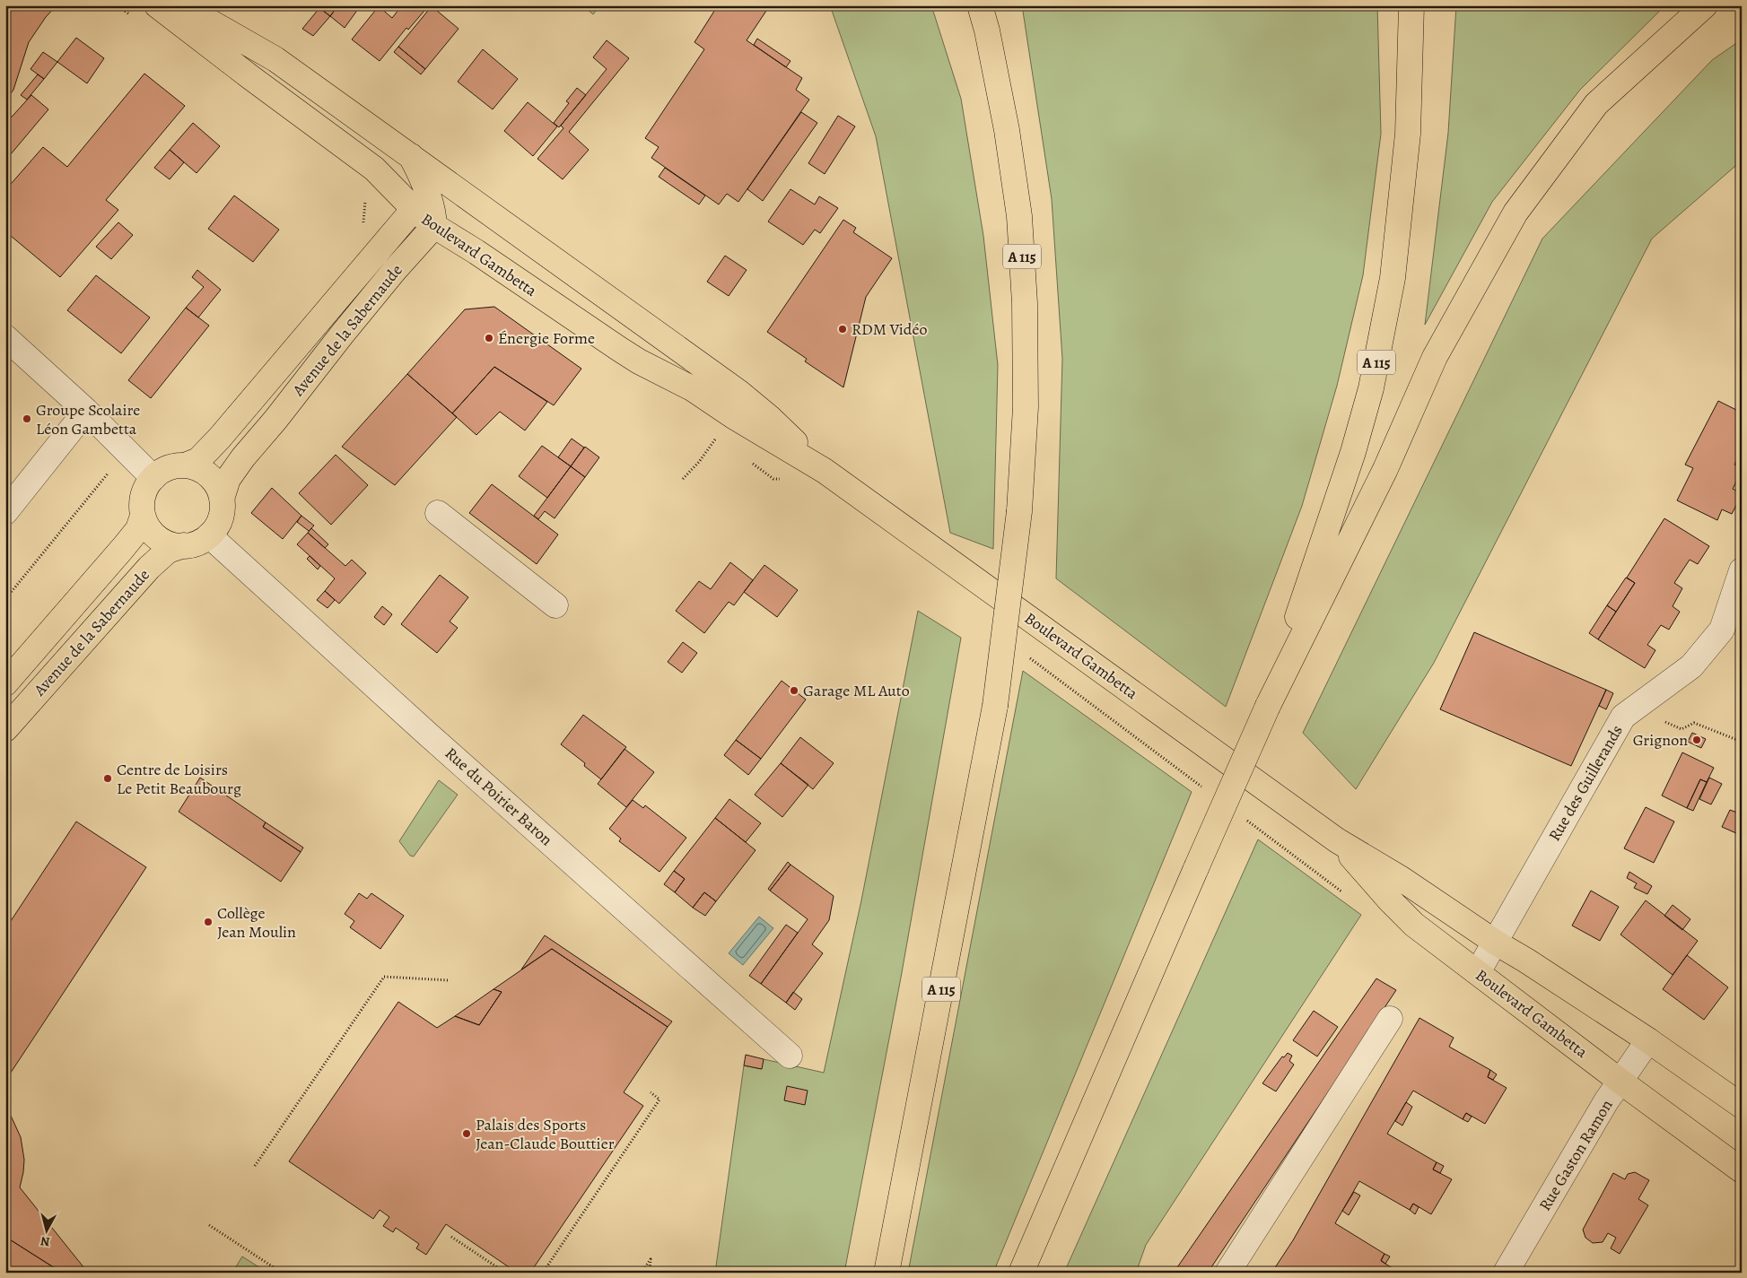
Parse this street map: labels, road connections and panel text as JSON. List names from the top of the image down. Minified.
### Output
{"streets":{"main road":["Boulevard Gambetta","A 115","Avenue de la Sabernaude"],"street":["Rue des Guillerands","Rue du Poirier Baron","Rue Gaston Ramon"]},"crossings":[["Boulevard Gambetta","Avenue de la Sabernaude"],["Boulevard Gambetta","Rue des Guillerands"],["Boulevard Gambetta","Rue Gaston Ramon"],["Avenue de la Sabernaude","Rue du Poirier Baron"]],"places":["RDM Vidéo","Énergie Forme","Groupe Scolaire Léon Gambetta","Garage ML Auto","Grignon","Centre de Loisirs Le Petit Beaubourg","Collège Jean Moulin","Palais des Sports Jean-Claude Bouttier"],"north":"bottom"}
